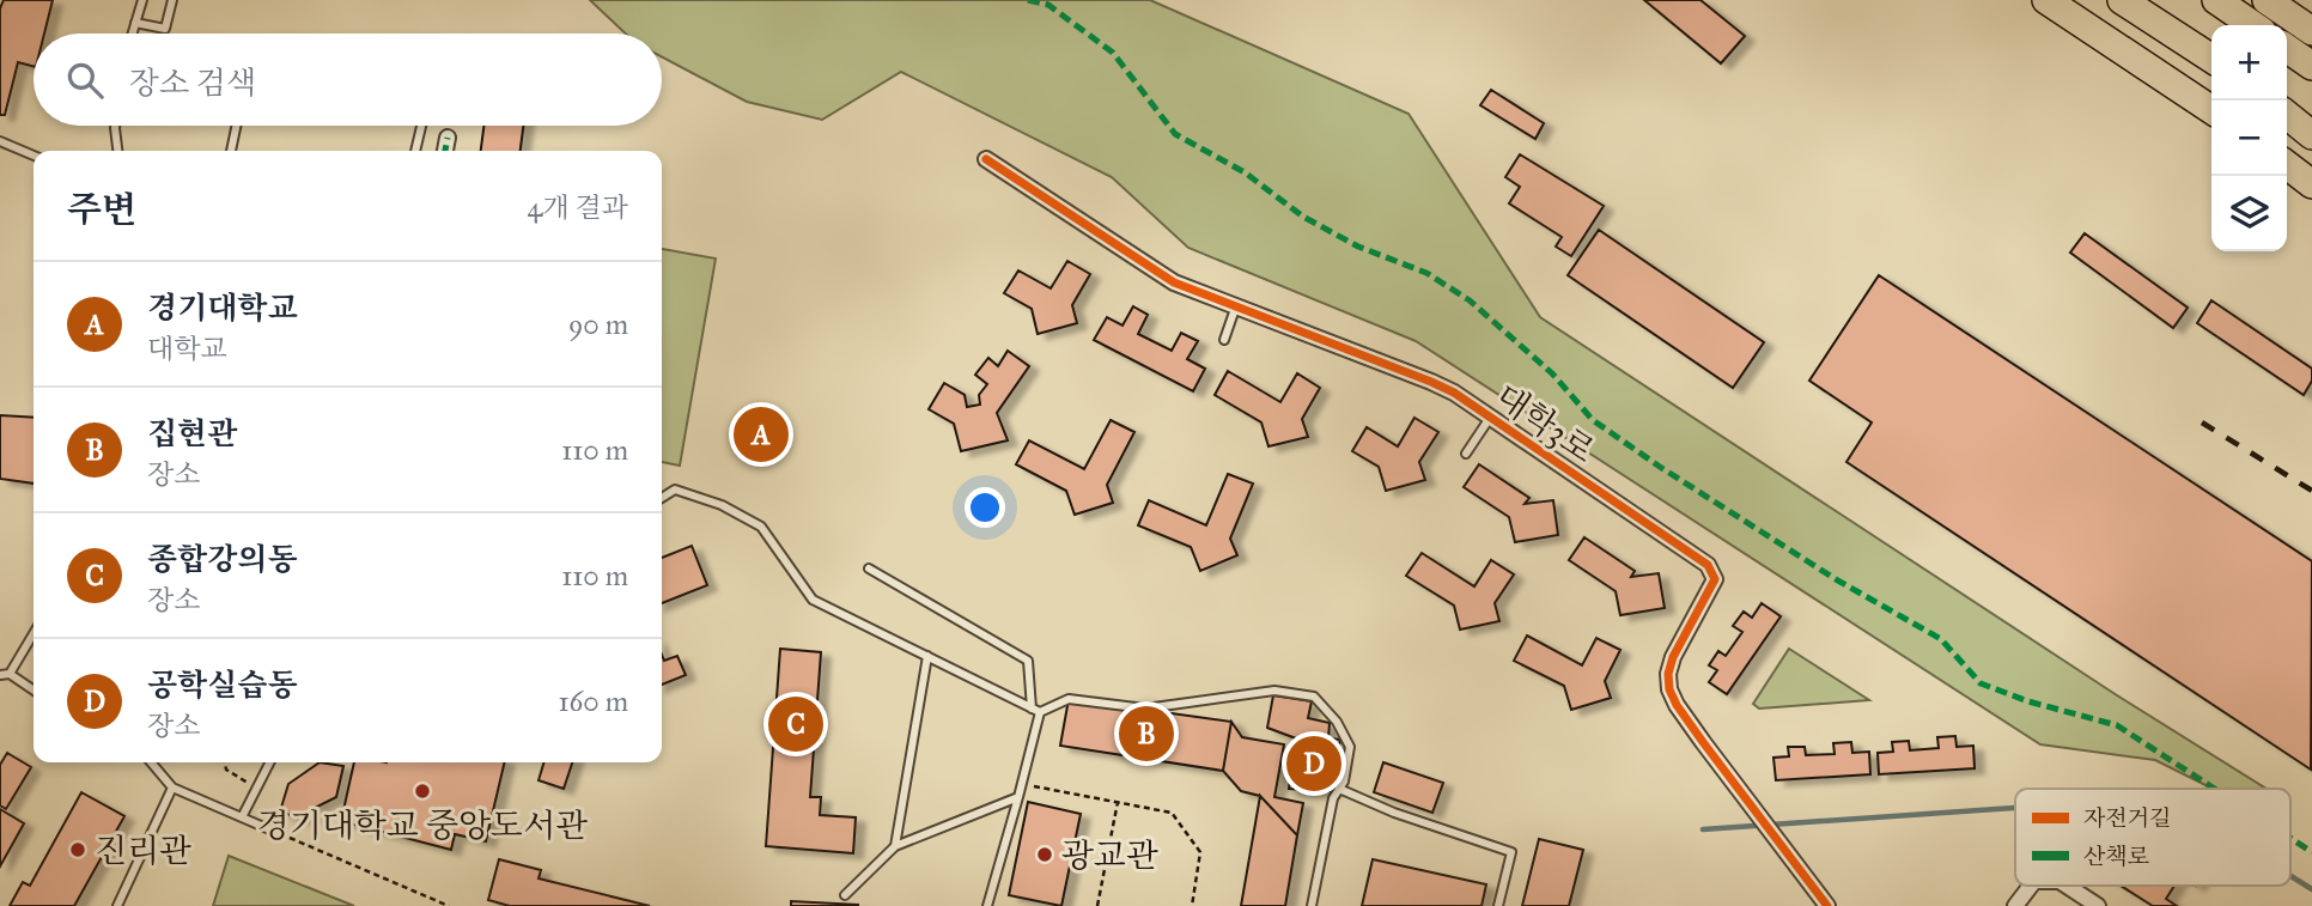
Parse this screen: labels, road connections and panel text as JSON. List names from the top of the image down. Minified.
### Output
{"streets":{"street":["대학3로"]},"places":["경기대학교 중앙도서관","진리관","광교관"],"legend":["자전거길","산책로"],"page":{"map_buttons":["+","−"],"search":"장소 검색","heading":["주변","4개 결과"],"list":[{"mark":"A","name":"경기대학교","note":"대학교","value":"90 m"},{"mark":"B","name":"집현관","note":"장소","value":"110 m"},{"mark":"C","name":"종합강의동","note":"장소","value":"110 m"},{"mark":"D","name":"공학실습동","note":"장소","value":"160 m"}],"pins":["A","C","B","D"]}}
